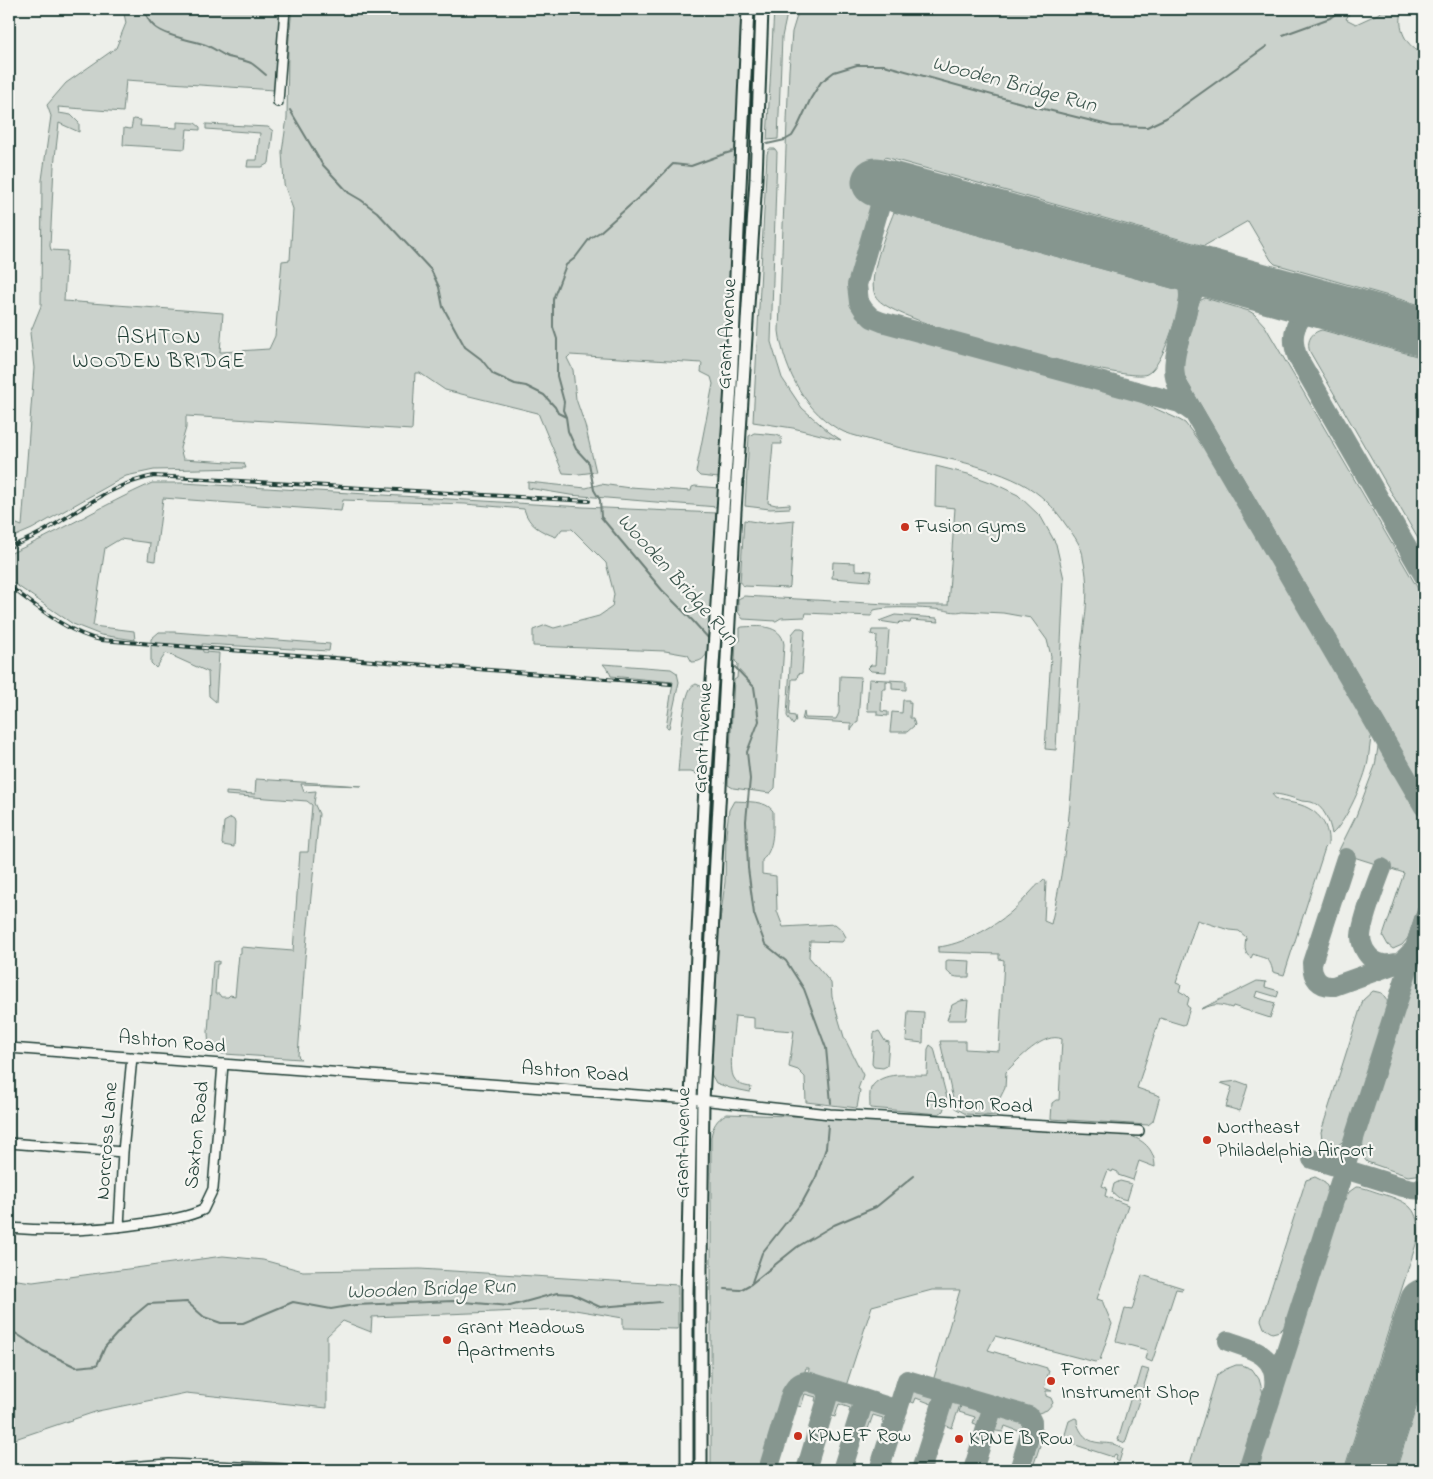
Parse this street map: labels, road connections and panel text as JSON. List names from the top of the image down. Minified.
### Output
{"streets":{"main road":["Grant Avenue"],"street":["Ashton Road","Saxton Road","Norcross Lane"]},"crossings":[["Grant Avenue","Ashton Road"],["Ashton Road","Saxton Road"],["Ashton Road","Norcross Lane"],["Saxton Road","Norcross Lane"]],"districts":["ASHTON WOODEN BRIDGE"],"water":["Wooden Bridge Run"],"places":["Fusion Gyms","Northeast Philadelphia Airport","Grant Meadows Apartments","Former Instrument Shop","KPNE F Row","KPNE B Row"]}
